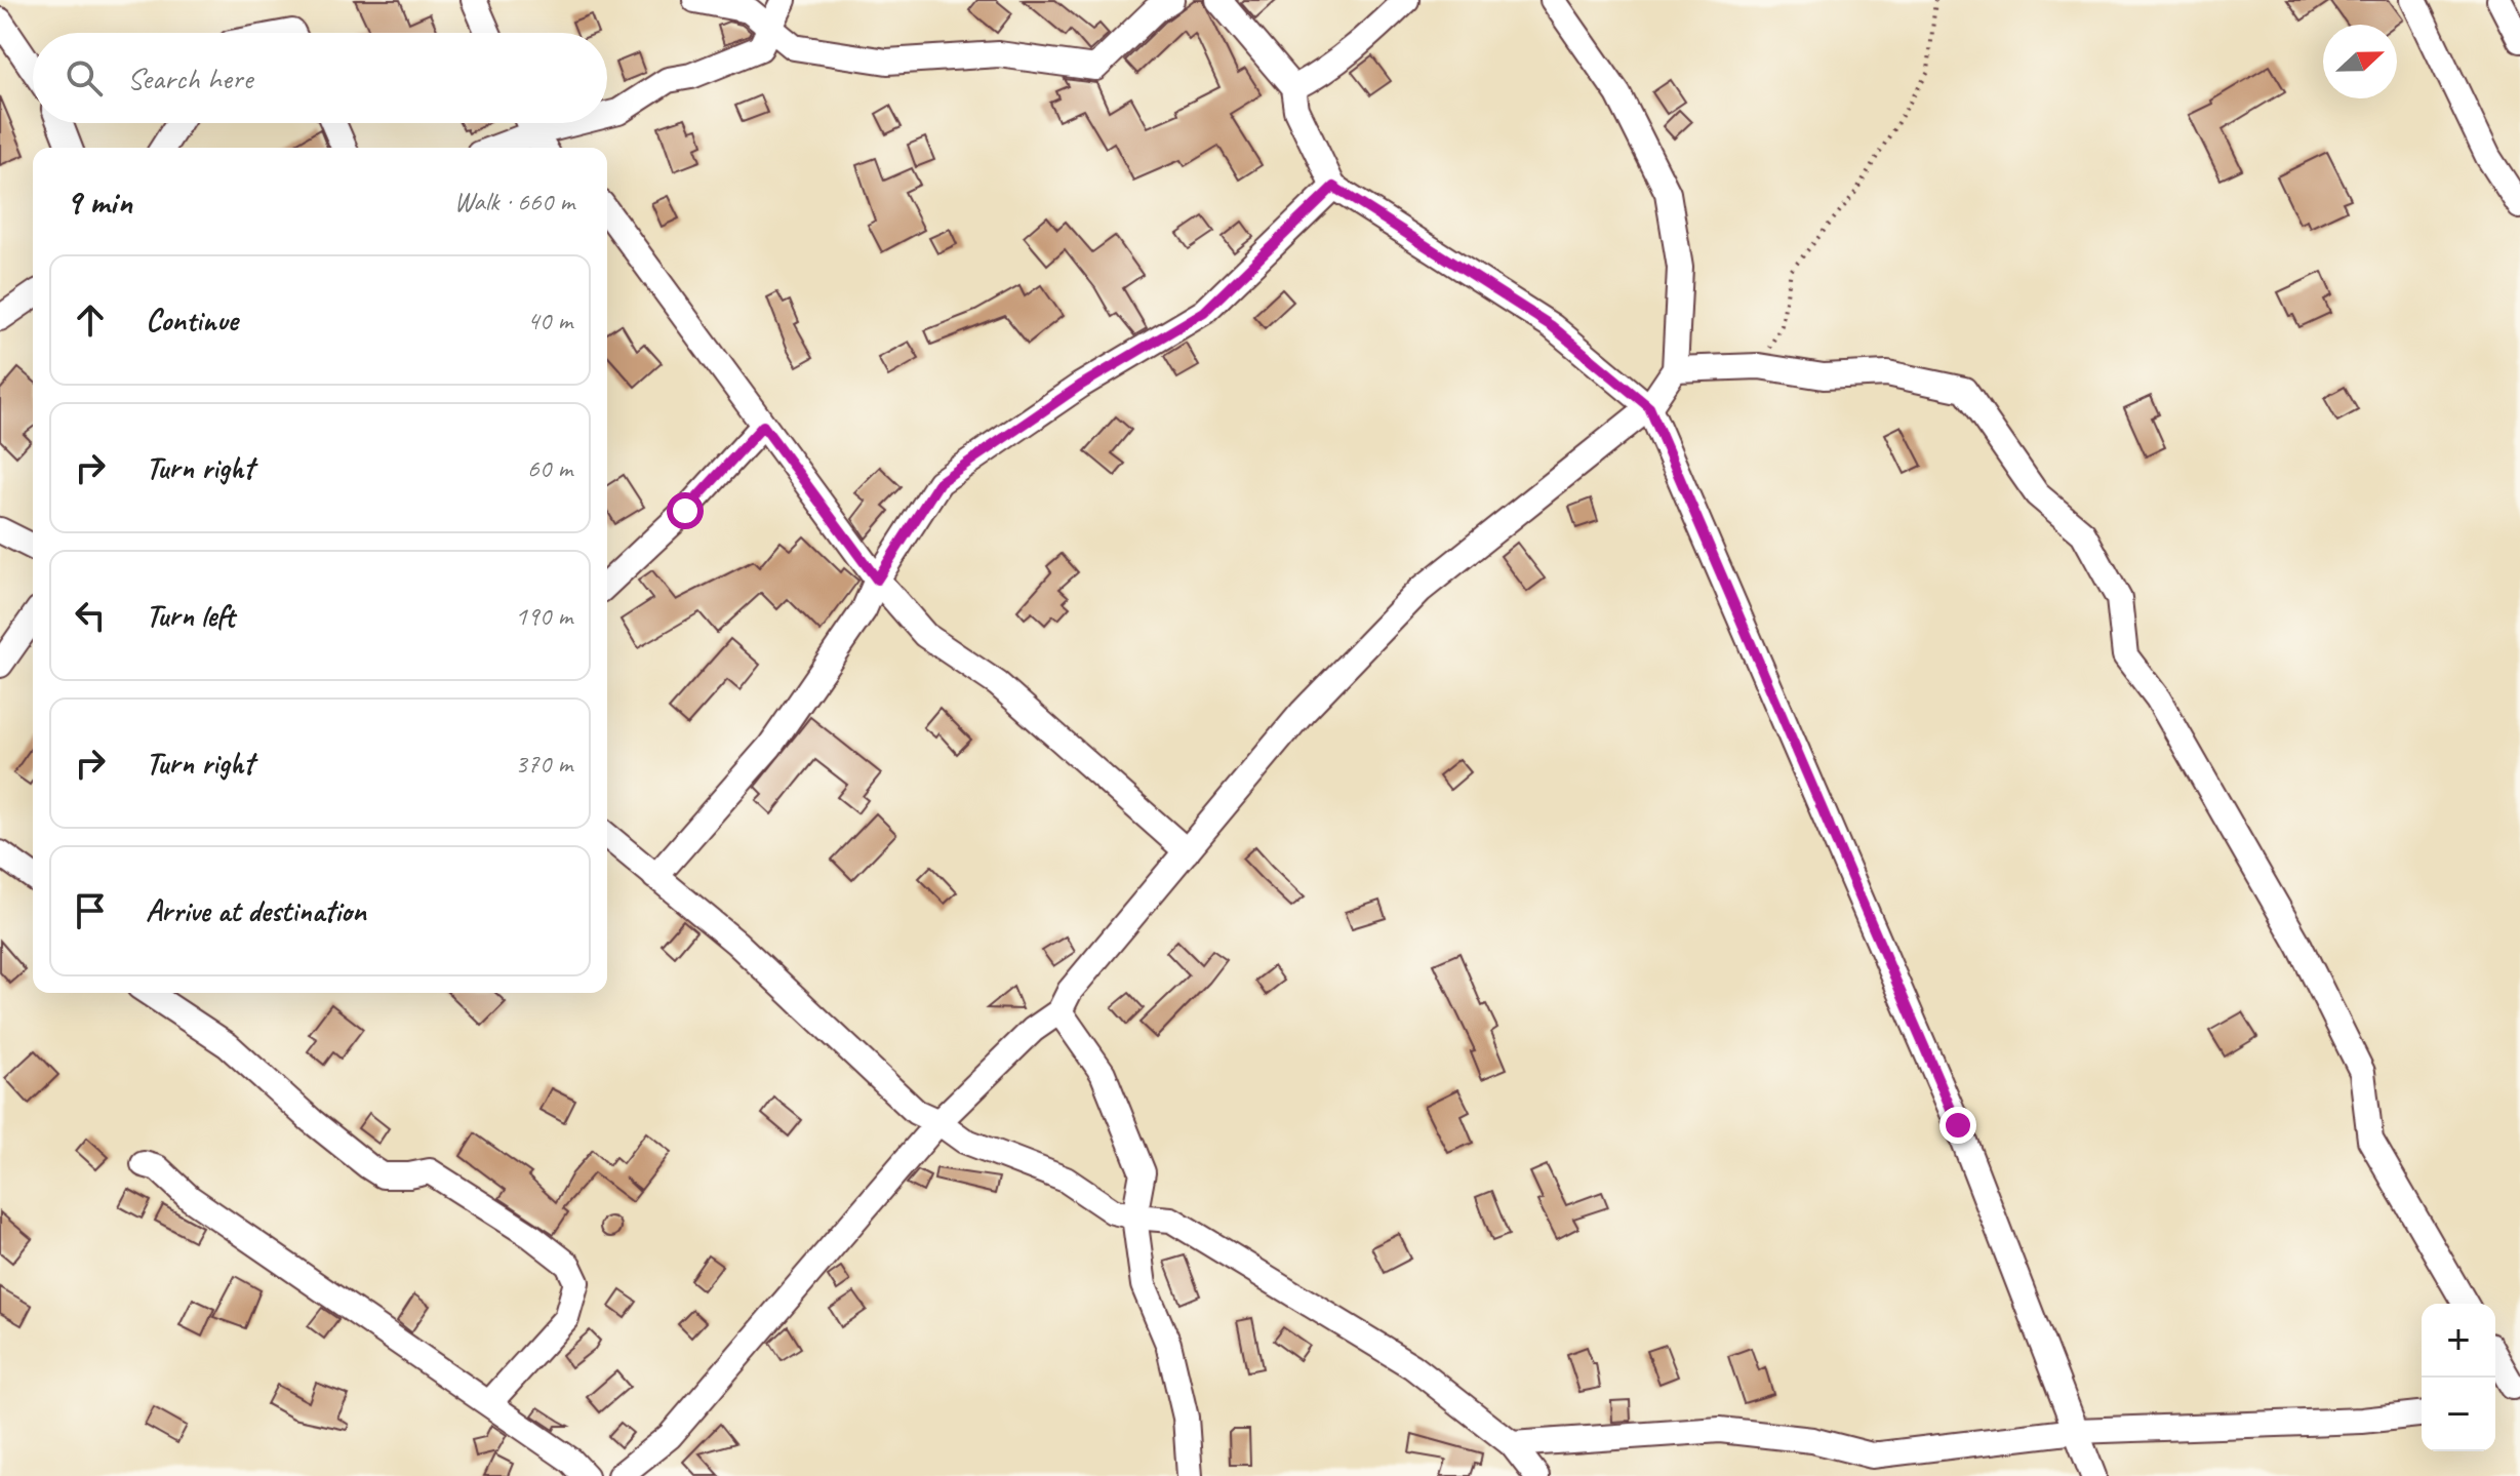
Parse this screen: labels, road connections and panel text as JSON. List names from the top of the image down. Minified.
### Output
{"north":"right","page":{"search":"Search here","heading":["9 min","Walk · 660 m"],"list":[["Continue","40 m"],["Turn right","60 m"],["Turn left","190 m"],["Turn right","370 m"],"Arrive at destination"],"map_buttons":["+","−"]}}
